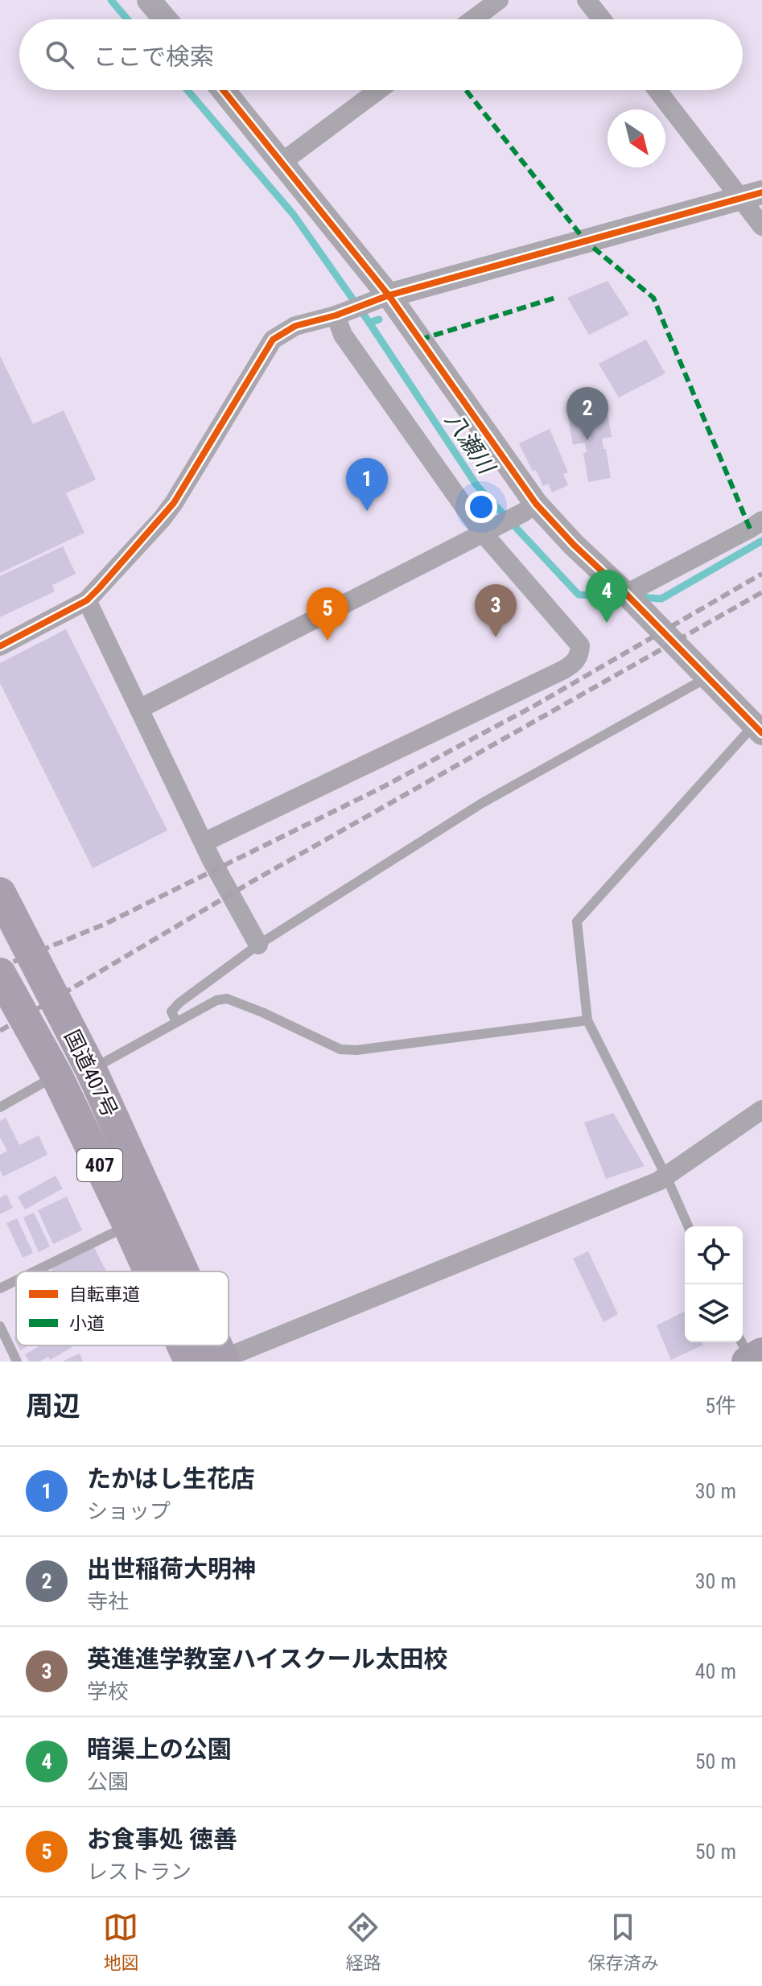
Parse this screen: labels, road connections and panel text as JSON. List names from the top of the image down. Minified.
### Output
{"streets":{"highway":["国道407号","407"]},"water":["八瀬川"],"legend":["自転車道","小道"],"north":"bottom right","page":{"search":"ここで検索","pins":["2","1","4","3","5"],"heading":["周辺","5件"],"list":[{"mark":"1","name":"たかはし生花店","note":"ショップ","value":"30 m"},{"mark":"2","name":"出世稲荷大明神","note":"寺社","value":"30 m"},{"mark":"3","name":"英進進学教室ハイスクール太田校","note":"学校","value":"40 m"},{"mark":"4","name":"暗渠上の公園","note":"公園","value":"50 m"},{"mark":"5","name":"お食事処 徳善","note":"レストラン","value":"50 m"}],"nav":["地図","経路","保存済み"]}}
